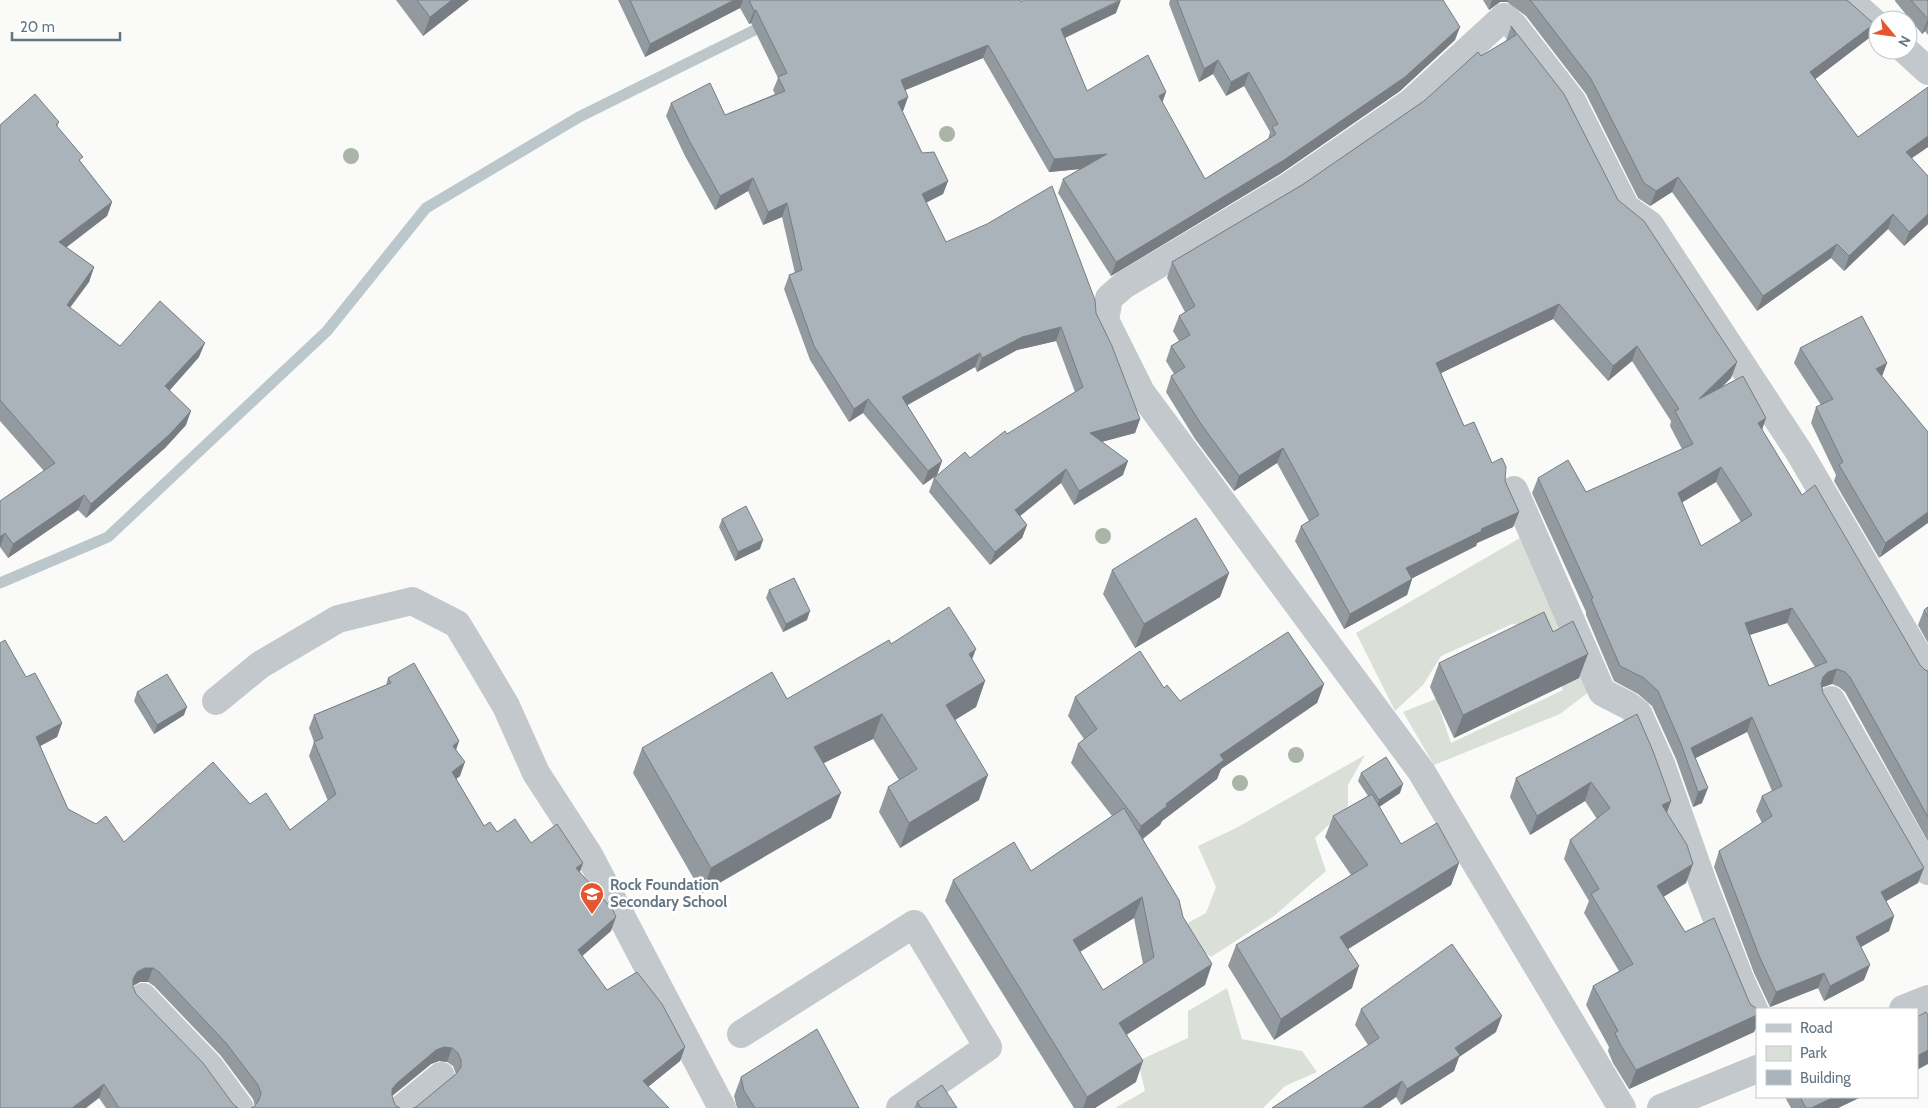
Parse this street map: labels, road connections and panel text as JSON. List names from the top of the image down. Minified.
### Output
{"places":{"school or university":["Rock Foundation Secondary School"]},"legend":["Road","Park","Building"],"scale_bar":"20 m","north":"bottom right"}
